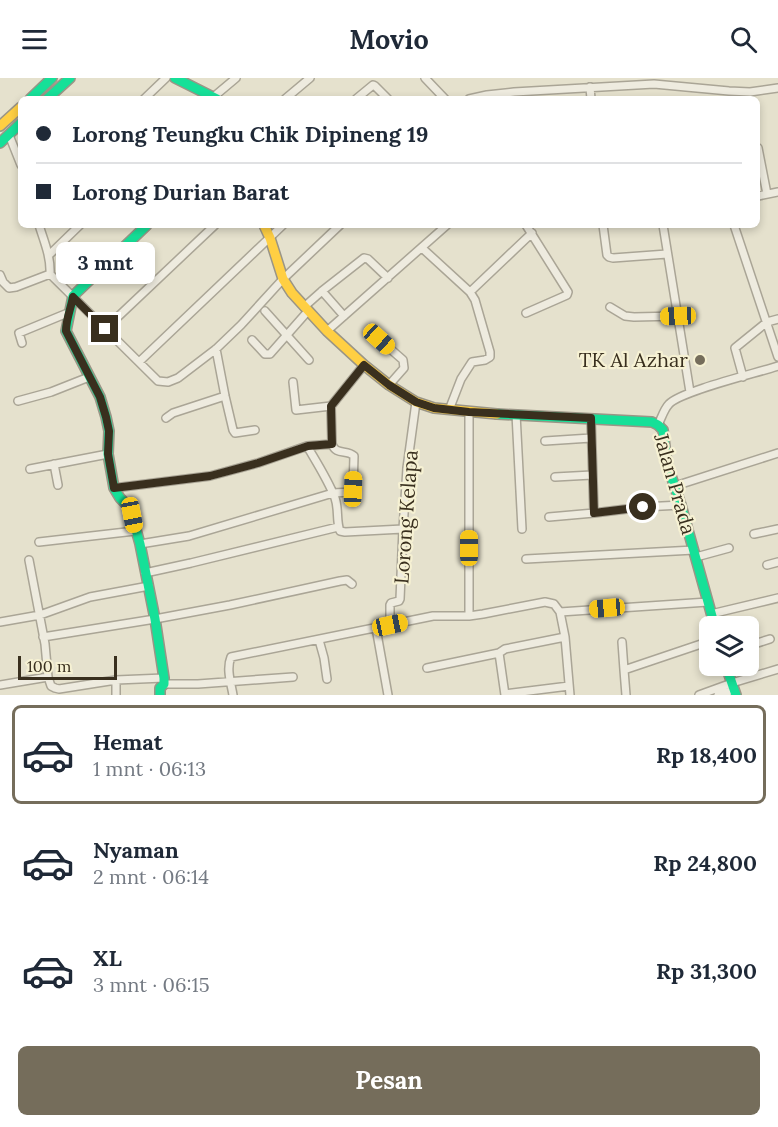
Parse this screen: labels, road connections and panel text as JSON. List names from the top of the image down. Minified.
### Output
{"streets":{"main road":["Jalan Prada"],"street":["Lorong Kelapa"]},"crossings":[["Jalan Prada","Lorong Kelapa"]],"places":["TK Al Azhar"],"scale_bar":"100 m","page":{"header":"Movio","banner":["Lorong Teungku Chik Dipineng 19","Lorong Durian Barat"],"bubble":"3 mnt","scale":"100 m","list":[{"name":"Hemat","note":"1 mnt · 06:13","value":"Rp 18,400"},{"name":"Nyaman","note":"2 mnt · 06:14","value":"Rp 24,800"},{"name":"XL","note":"3 mnt · 06:15","value":"Rp 31,300"}],"buttons":"Pesan"}}
